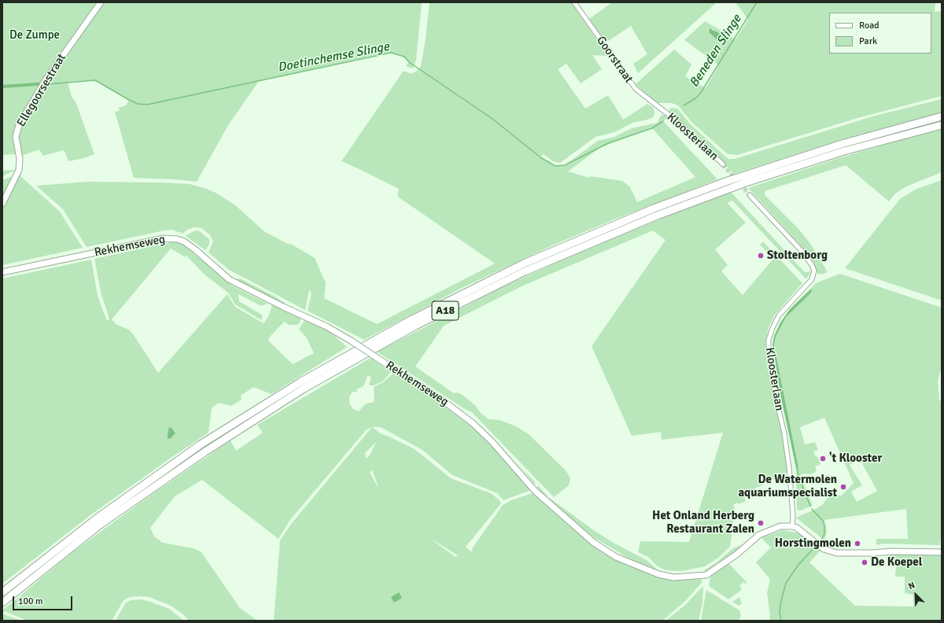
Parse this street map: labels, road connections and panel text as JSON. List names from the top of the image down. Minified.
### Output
{"streets":{"highway":["A18"],"street":["Goorstraat","Ellegoorsestraat","Kloosterlaan","Rekhemseweg"]},"crossings":[["Goorstraat","Kloosterlaan"],["Kloosterlaan","Rekhemseweg"]],"water":["Beneden Slinge","Doetinchemse Slinge"],"parks":["De Zumpe"],"places":["Stoltenborg","'t Klooster","De Watermolen aquariumspecialist","Het Onland Herberg Restaurant Zalen","Horstingmolen","De Koepel"],"legend":["Road","Park"],"scale_bar":"100 m","north":"top left"}
